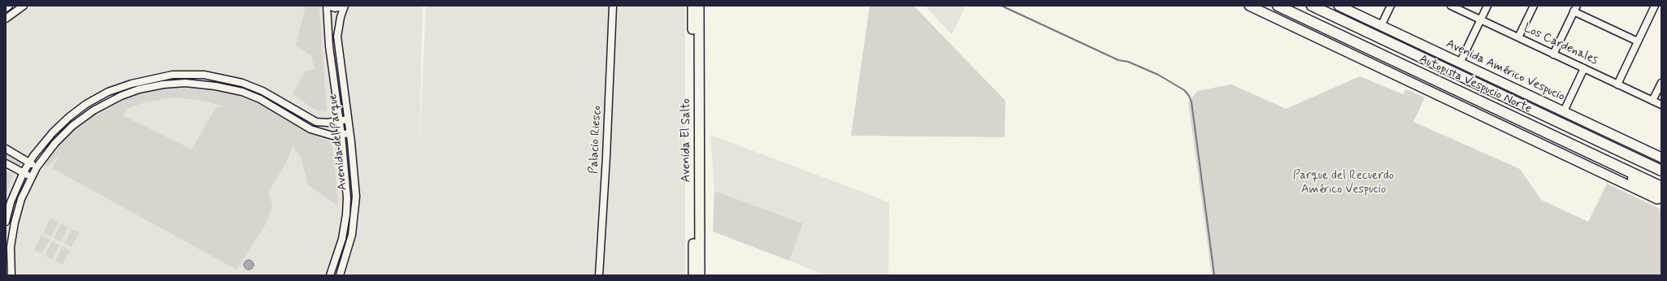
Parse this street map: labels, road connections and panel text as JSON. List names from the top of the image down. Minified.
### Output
{"streets":{"highway":["Autopista Vespucio Norte"],"main road":["Avenida Américo Vespucio","Avenida El Salto"],"street":["Los Cardenales","Palacio Riesco","Avenida del Parque"]},"parks":["Parque del Recuerdo Américo Vespucio"]}
